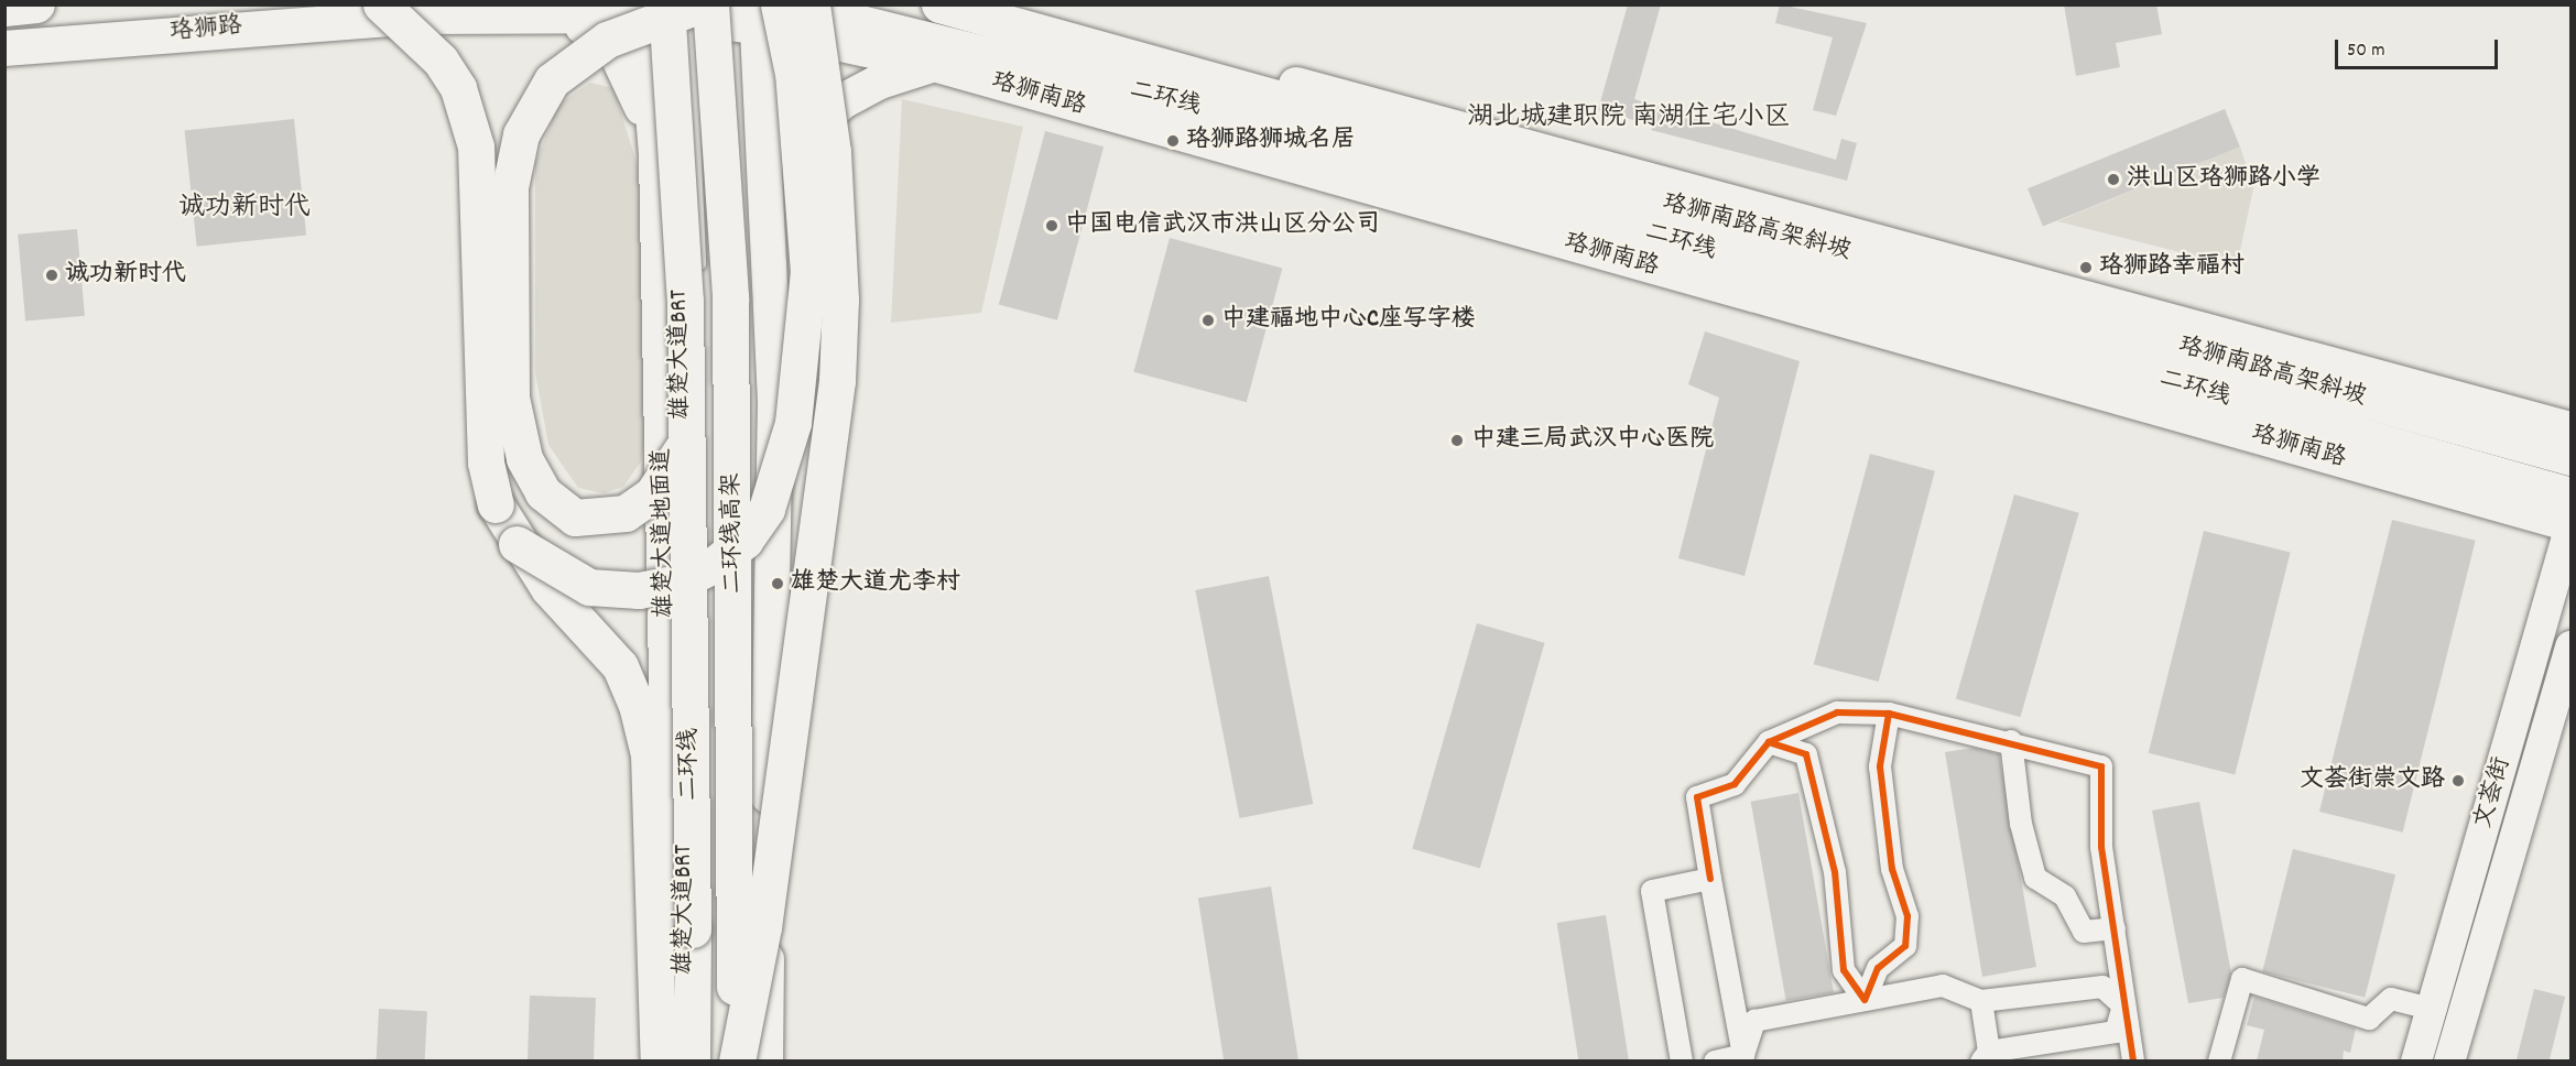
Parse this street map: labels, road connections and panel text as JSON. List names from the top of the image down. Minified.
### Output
{"streets":{"highway":["二环线","珞狮南路高架斜坡","二环线高架"],"main road":["珞狮路","珞狮南路","雄楚大道地面道","文荟街"],"lane":["雄楚大道BRT"]},"crossings":[["珞狮路","珞狮南路"],["珞狮路","二环线"],["珞狮路","雄楚大道BRT"],["珞狮路","雄楚大道地面道"],["珞狮路","二环线高架"],["珞狮南路","二环线"],["珞狮南路","雄楚大道BRT"],["珞狮南路","雄楚大道地面道"],["珞狮南路","二环线高架"],["珞狮南路","文荟街"],["二环线","雄楚大道BRT"],["二环线","雄楚大道地面道"],["二环线","二环线高架"],["雄楚大道BRT","雄楚大道地面道"],["雄楚大道BRT","二环线高架"],["雄楚大道地面道","二环线高架"]],"districts":["湖北城建职院 南湖住宅小区","诚功新时代"],"places":["珞狮路狮城名居","洪山区珞狮路小学","中国电信武汉市洪山区分公司","珞狮路幸福村","诚功新时代","中建福地中心C座写字楼","中建三局武汉中心医院","雄楚大道尤李村","文荟街崇文路"],"scale_bar":"50 m"}
